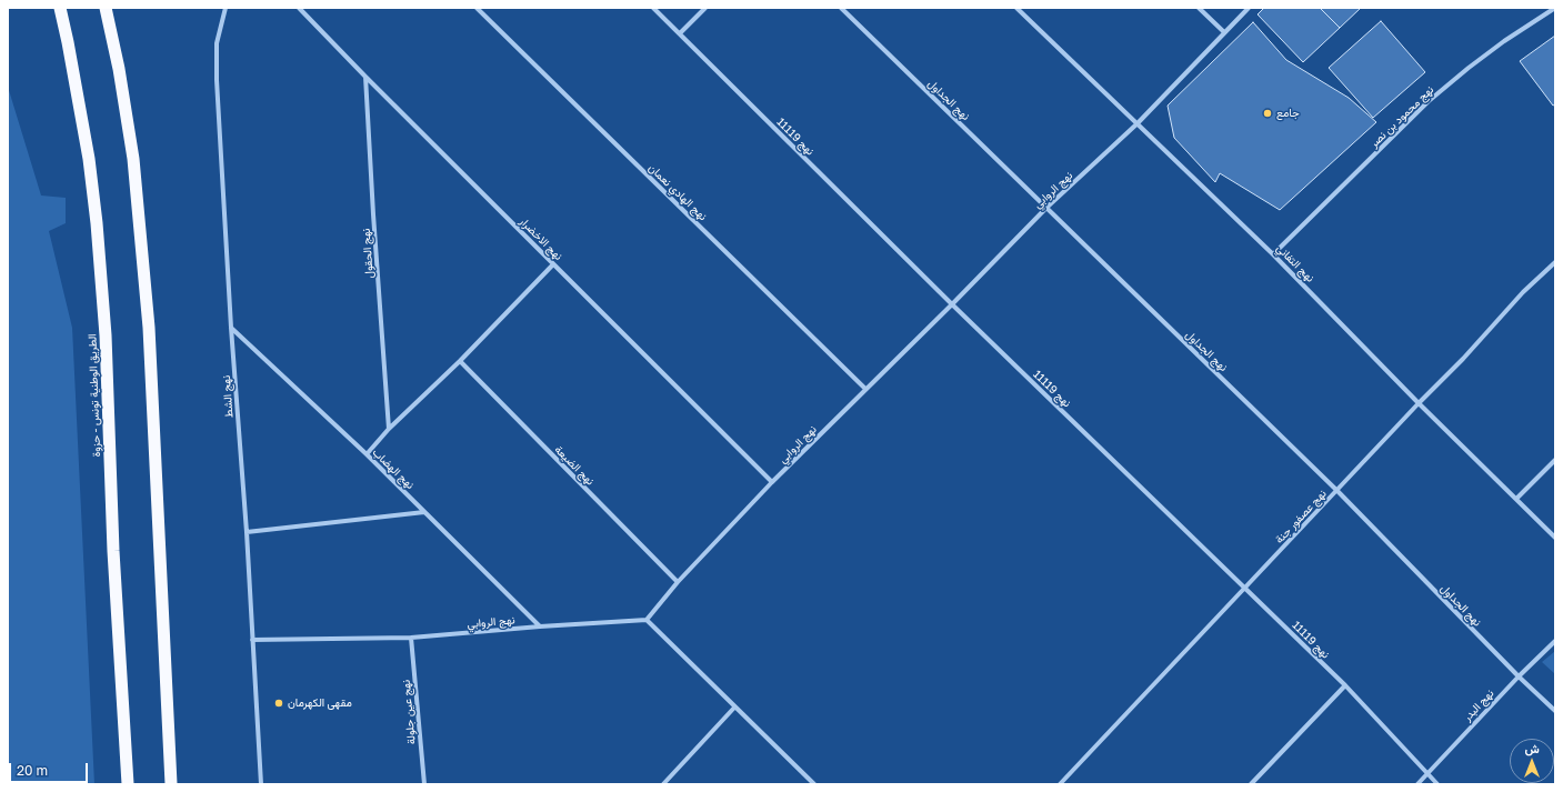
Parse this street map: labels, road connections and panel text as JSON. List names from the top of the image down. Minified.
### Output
{"streets":{"highway":["الطريق الوطنية تونس - حزوة"],"street":["نهج الجداول","نهج محمود بن نصر","نهج 11119","نهج الروابي","نهج الهادي نعمان","نهج الاخضرار","نهج الحقول","نهج التفاني","نهج الشط","نهج الضيعة","نهج الهضاب","نهج عصفور جنة","نهج البدر","نهج عين جلولة"]},"crossings":[["نهج الجداول","نهج الروابي"],["نهج الجداول","نهج عصفور جنة"],["نهج الجداول","نهج البدر"],["نهج محمود بن نصر","نهج التفاني"],["نهج 11119","نهج الروابي"],["نهج 11119","نهج عصفور جنة"],["نهج 11119","نهج البدر"],["نهج الروابي","نهج الهادي نعمان"],["نهج الروابي","نهج الاخضرار"],["نهج الروابي","نهج التفاني"],["نهج الروابي","نهج الشط"],["نهج الروابي","نهج الضيعة"],["نهج الروابي","نهج الهضاب"],["نهج الروابي","نهج عين جلولة"],["نهج الاخضرار","نهج الحقول"],["نهج التفاني","نهج عصفور جنة"],["نهج الشط","نهج الهضاب"]],"places":["جامع","مقهى الكهرمان"],"scale_bar":"20 m","north":"top"}
